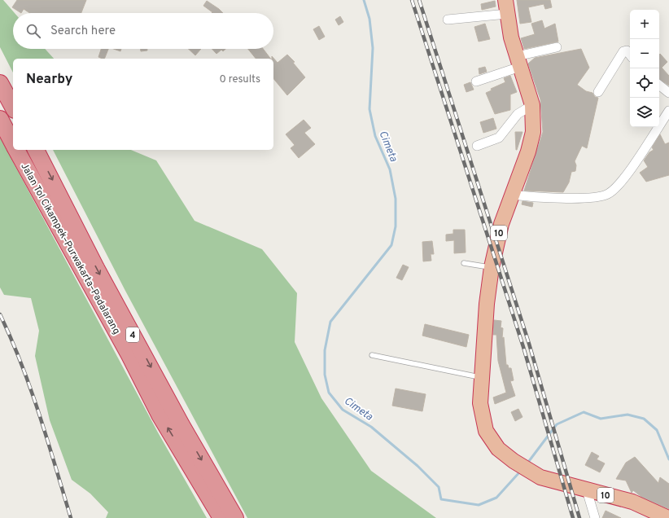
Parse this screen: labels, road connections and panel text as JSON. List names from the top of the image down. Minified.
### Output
{"streets":{"highway":["10","Jalan Tol Cikampek–Purwakarta–Padalarang","4"]},"water":["Cimeta"],"page":{"map_buttons":["+","−"],"search":"Search here","heading":["Nearby","0 results"]}}
